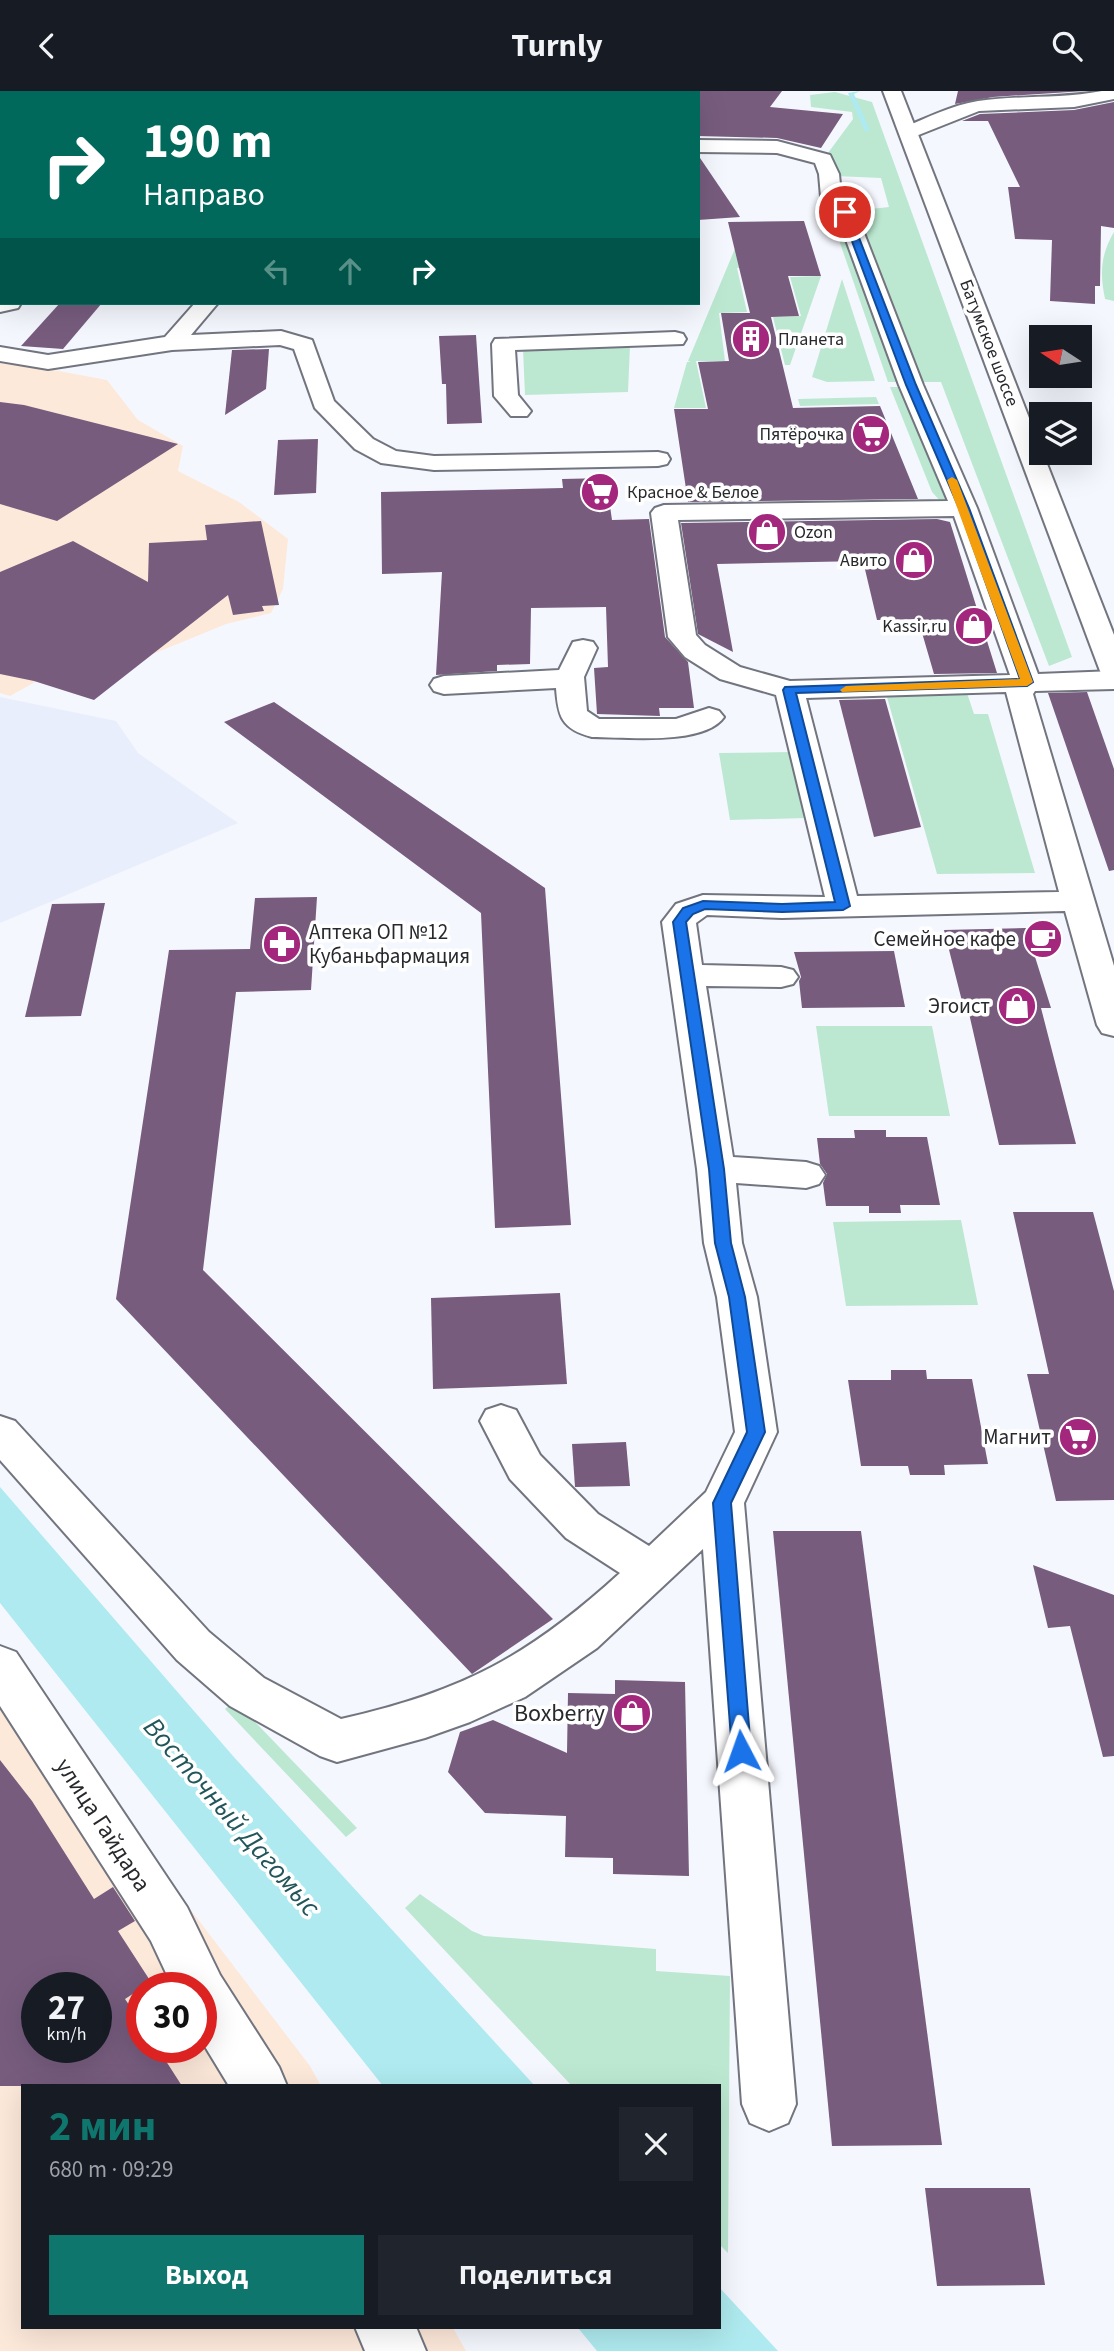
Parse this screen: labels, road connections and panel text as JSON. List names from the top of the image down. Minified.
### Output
{"streets":{"main road":["Батумское шоссе","улица Гайдара"]},"water":["Восточный Дагомыс"],"places":{"building":["Планета"],"supermarket":["Пятёрочка","Красное & Белое","Магнит"],"shop":["Ozon","Авито","Kassir.ru","Эгоист","Boxberry"],"cafe":["Семейное кафе"],"pharmacy":["Аптека ОП №12 Кубаньфармация"]},"north":"left","page":{"header":"Turnly","turn":["190 m","Направо"],"speed":"27 km/h","limit":"30","heading":["2 мин","680 m · 09:29"],"buttons":["Выход","Поделиться"]}}
